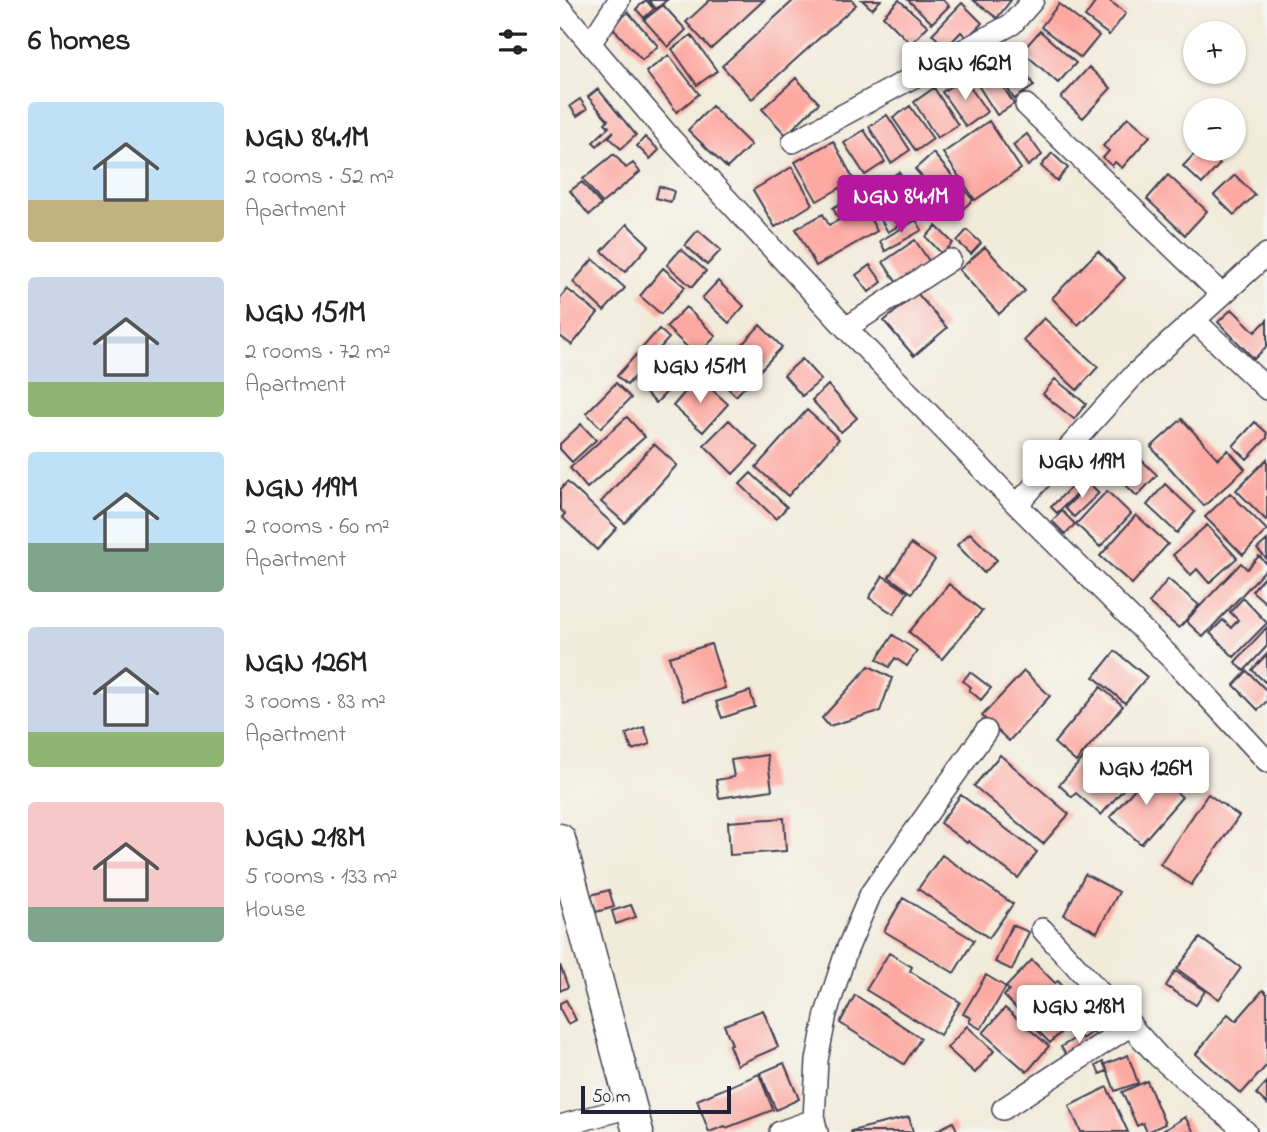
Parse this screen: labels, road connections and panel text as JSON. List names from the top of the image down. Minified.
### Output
{"scale_bar":"50 m","page":{"heading":"6 homes","map_buttons":["+","−"],"price":["NGN 162M","NGN 84.1M","NGN 151M","NGN 119M","NGN 126M","NGN 218M"],"list":[{"name":"NGN 84.1M","note":"2 rooms · 52 m² · Apartment"},{"name":"NGN 151M","note":"2 rooms · 72 m² · Apartment"},{"name":"NGN 119M","note":"2 rooms · 60 m² · Apartment"},{"name":"NGN 126M","note":"3 rooms · 83 m² · Apartment"},{"name":"NGN 218M","note":"5 rooms · 133 m² · House"}],"scale":"50 m"}}
